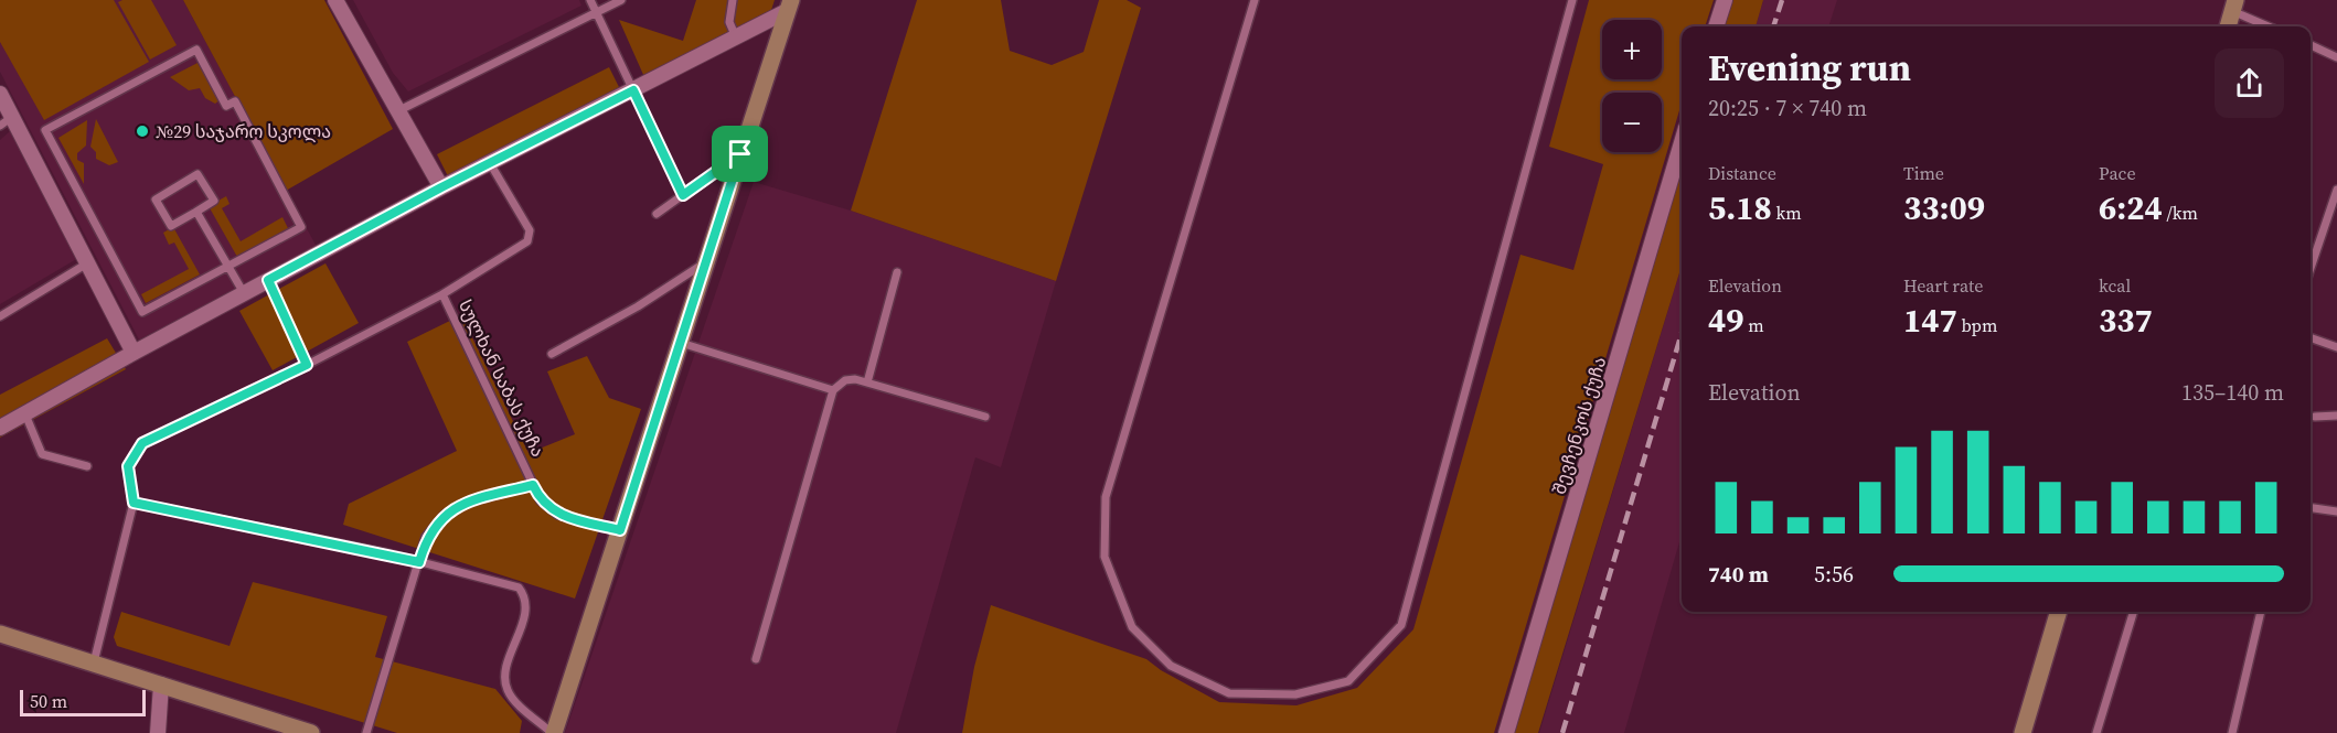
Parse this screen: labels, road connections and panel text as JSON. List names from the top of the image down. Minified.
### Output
{"streets":{"street":["შევჩენკოს ქუჩა"],"lane":["სულხან საბას ქუჩა"]},"places":["№29 საჯარო სკოლა"],"scale_bar":"50 m","page":{"map_buttons":["+","−"],"heading":["Evening run","20:25 · 7 × 740 m"],"stats":[["Distance","5.18 km"],["Time","33:09"],["Pace","6:24 /km"],["Elevation","49 m"],["Heart rate","147 bpm"],["kcal","337"]],"chart":["Elevation","135–140 m"],"list":[{"name":"740 m","note":"5:56"}],"scale":"50 m"}}
